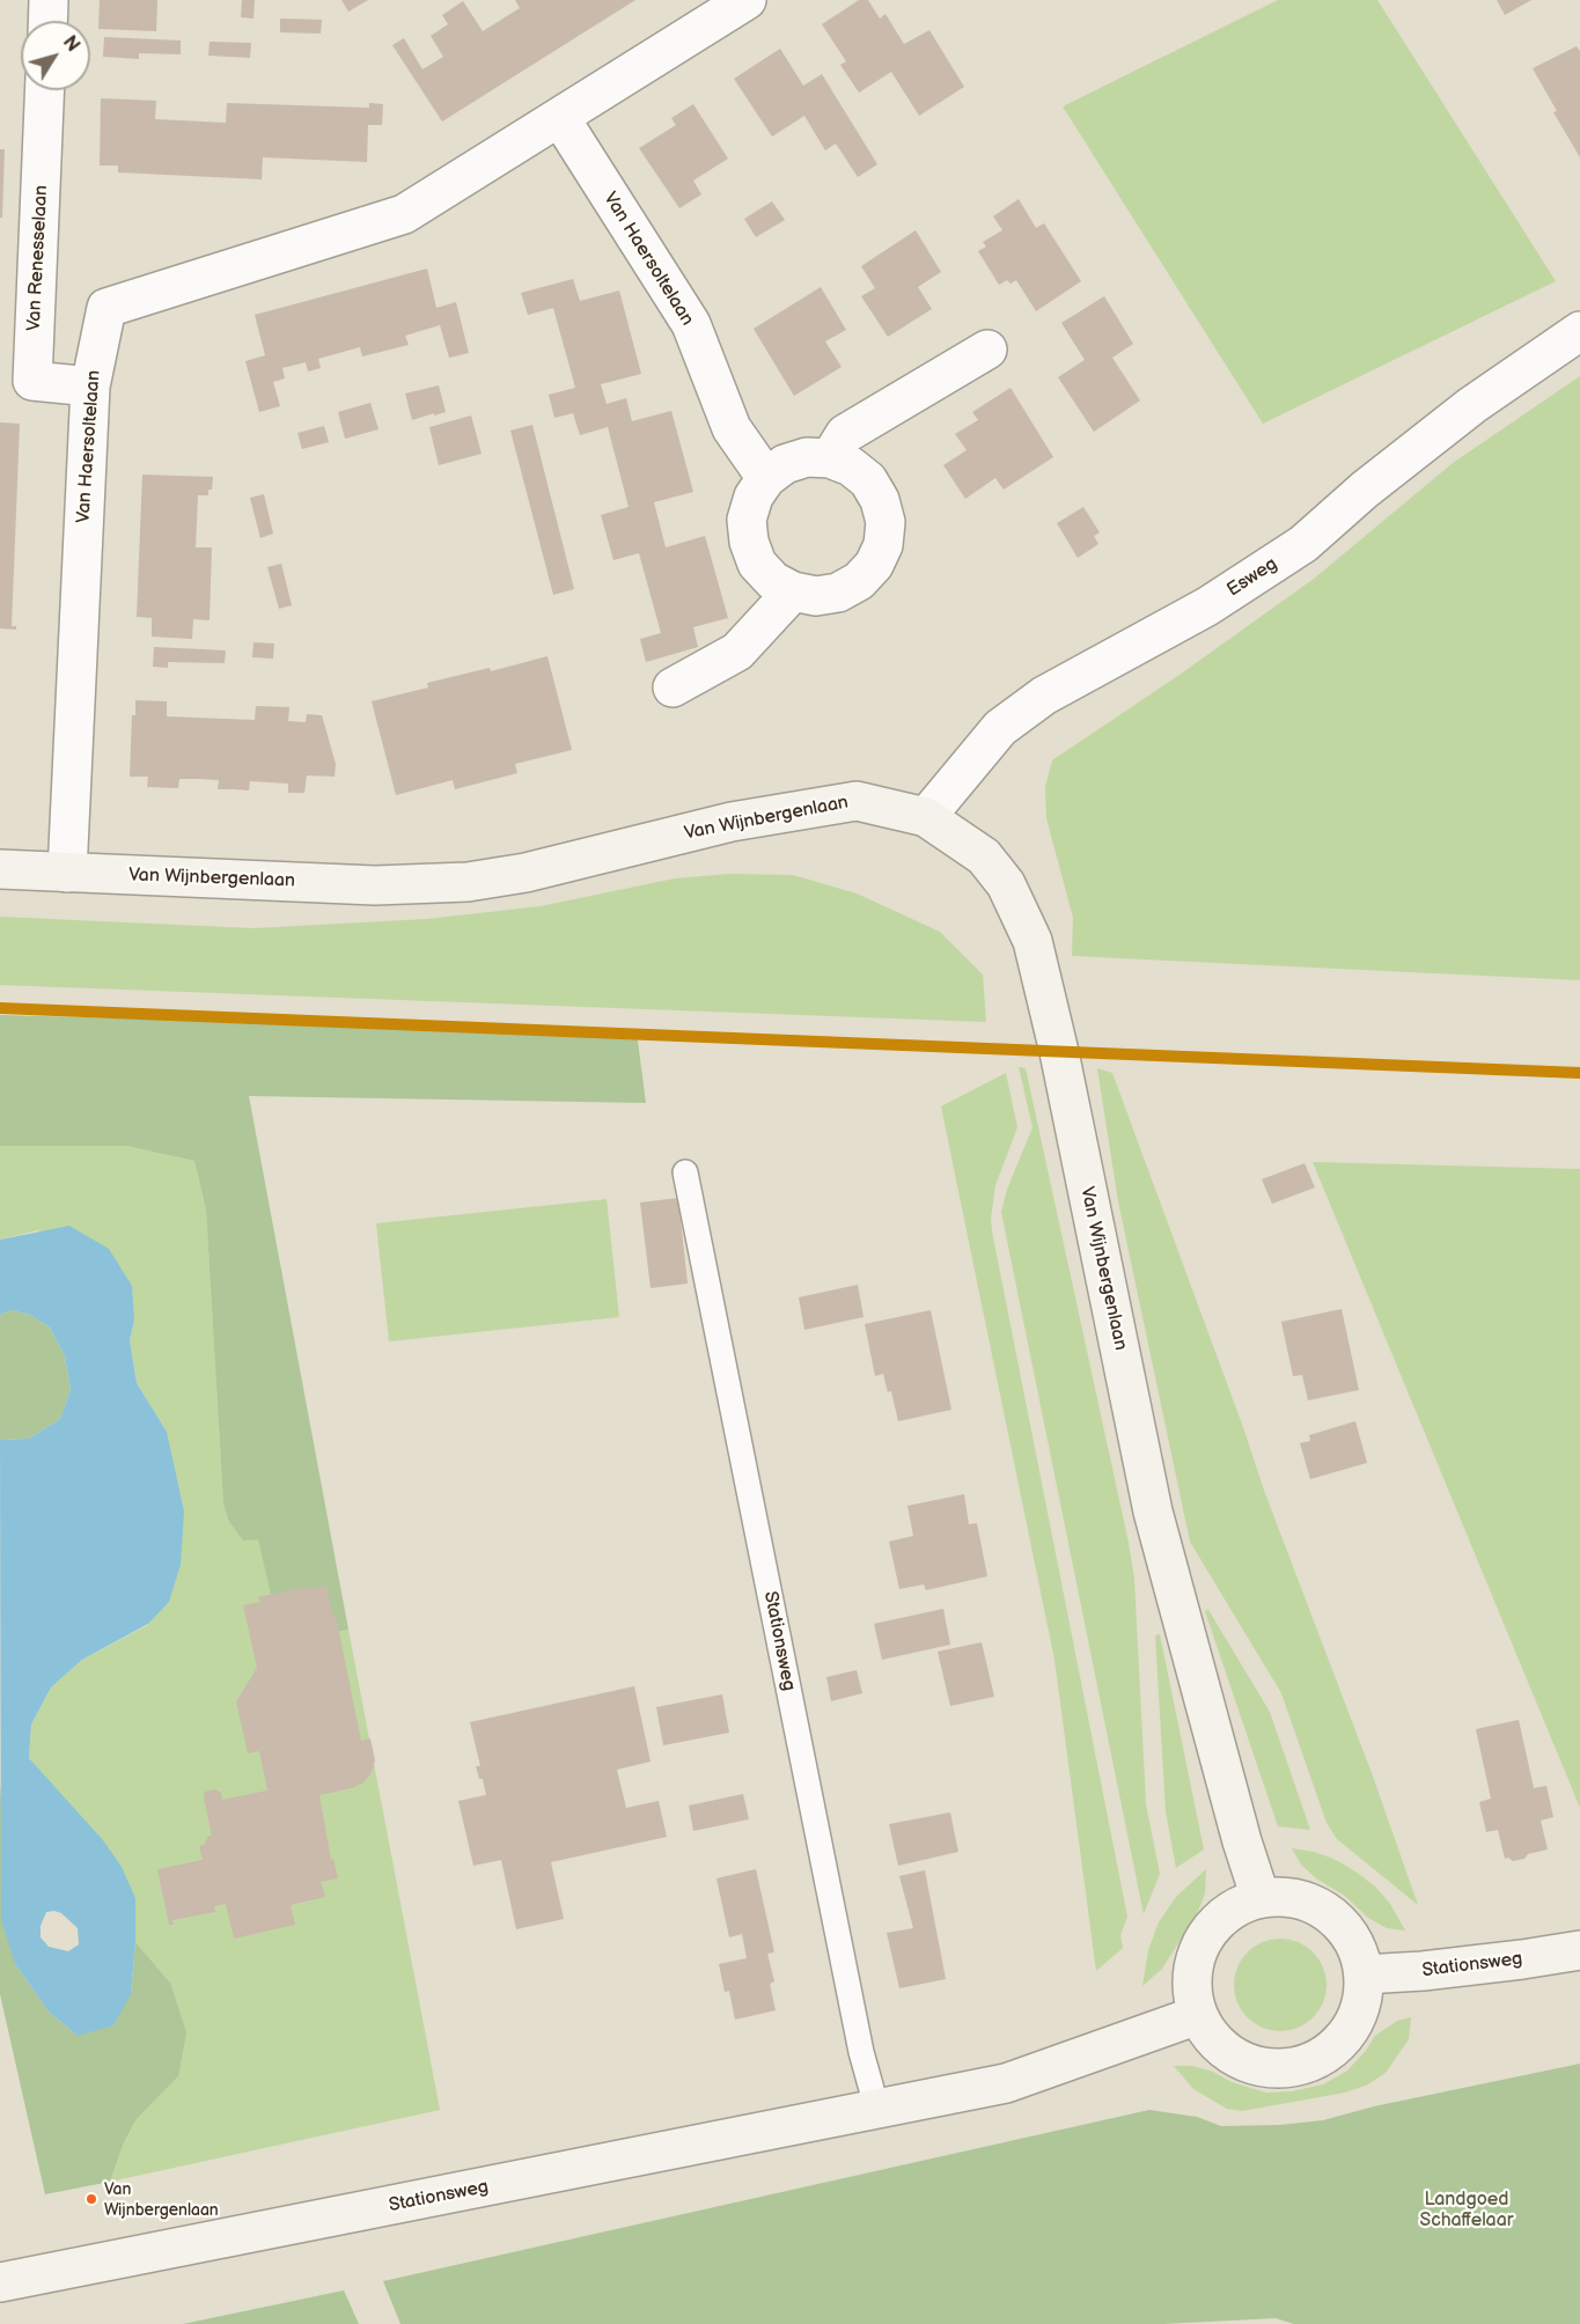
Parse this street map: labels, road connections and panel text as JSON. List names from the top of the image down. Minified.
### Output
{"streets":{"street":["Van Renesselaan","Van Haersoltelaan","Esweg","Van Wijnbergenlaan","Stationsweg"]},"crossings":[["Van Renesselaan","Van Haersoltelaan"],["Van Haersoltelaan","Van Wijnbergenlaan"],["Esweg","Van Wijnbergenlaan"],["Van Wijnbergenlaan","Stationsweg"]],"parks":["Landgoed Schaffelaar"],"places":["Van Wijnbergenlaan"],"north":"top right"}
